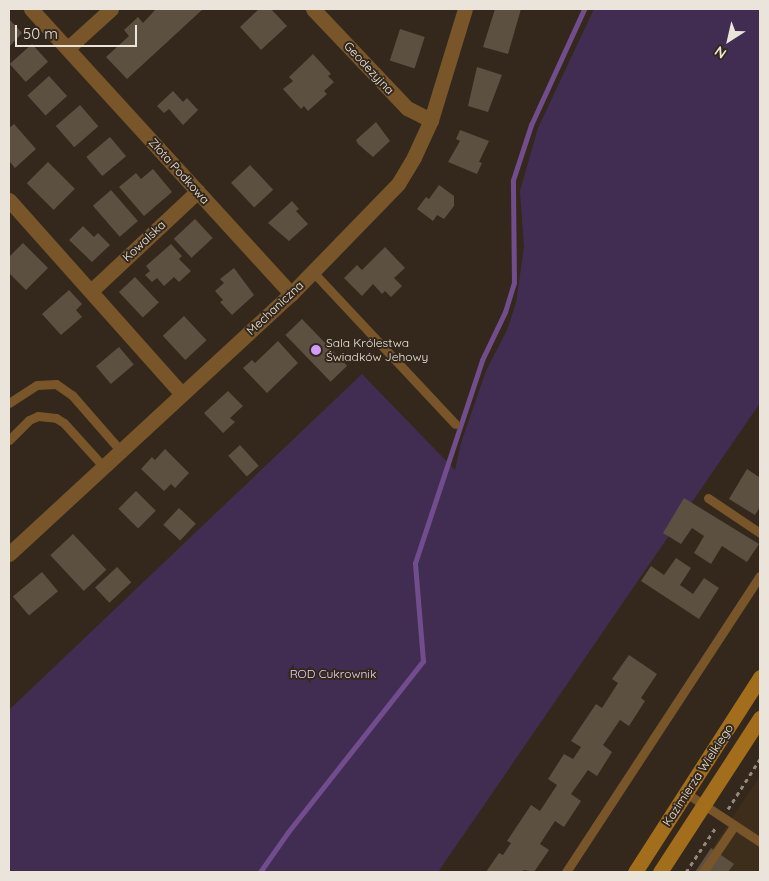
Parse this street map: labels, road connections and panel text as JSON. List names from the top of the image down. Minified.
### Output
{"streets":{"main road":["Kazimierza Wielkiego"],"street":["Geodezyjna","Złota Podkowa","Kowalska","Mechaniczna"]},"crossings":[["Geodezyjna","Mechaniczna"],["Złota Podkowa","Kowalska"],["Złota Podkowa","Mechaniczna"]],"parks":["ROD Cukrownik"],"places":["Sala Królestwa Świadków Jehowy"],"scale_bar":"50 m","north":"bottom left"}
